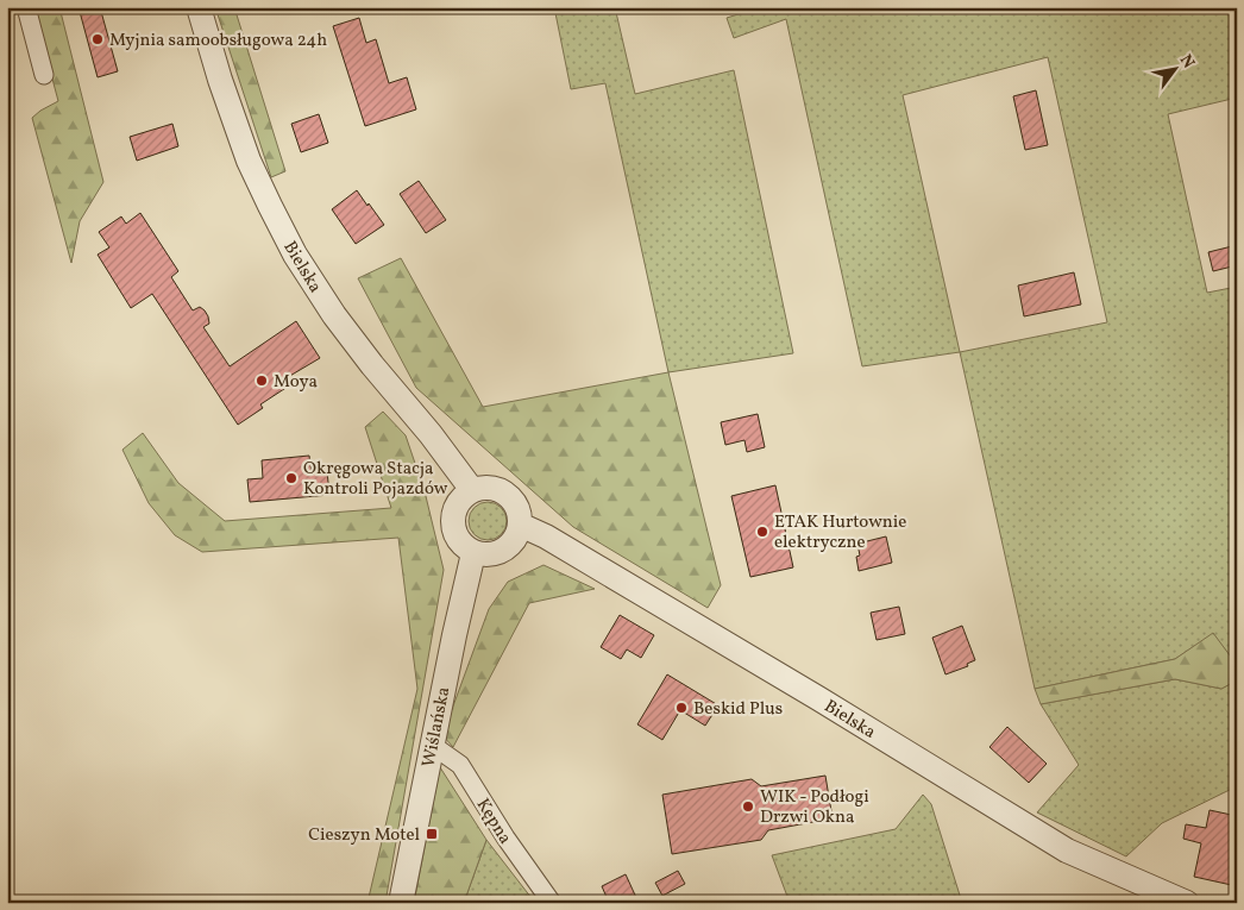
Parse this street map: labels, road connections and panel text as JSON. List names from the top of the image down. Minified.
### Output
{"streets":{"street":["Bielska","Wiślańska","Kępna"]},"crossings":[["Bielska","Wiślańska"],["Wiślańska","Kępna"]],"places":{"other":["Myjnia samoobsługowa 24h","Moya","Okręgowa Stacja Kontroli Pojazdów","ETAK Hurtownie elektryczne","Beskid Plus","WIK - Podłogi Drzwi Okna"],"transit":["Cieszyn Motel"]},"north":"top right"}
